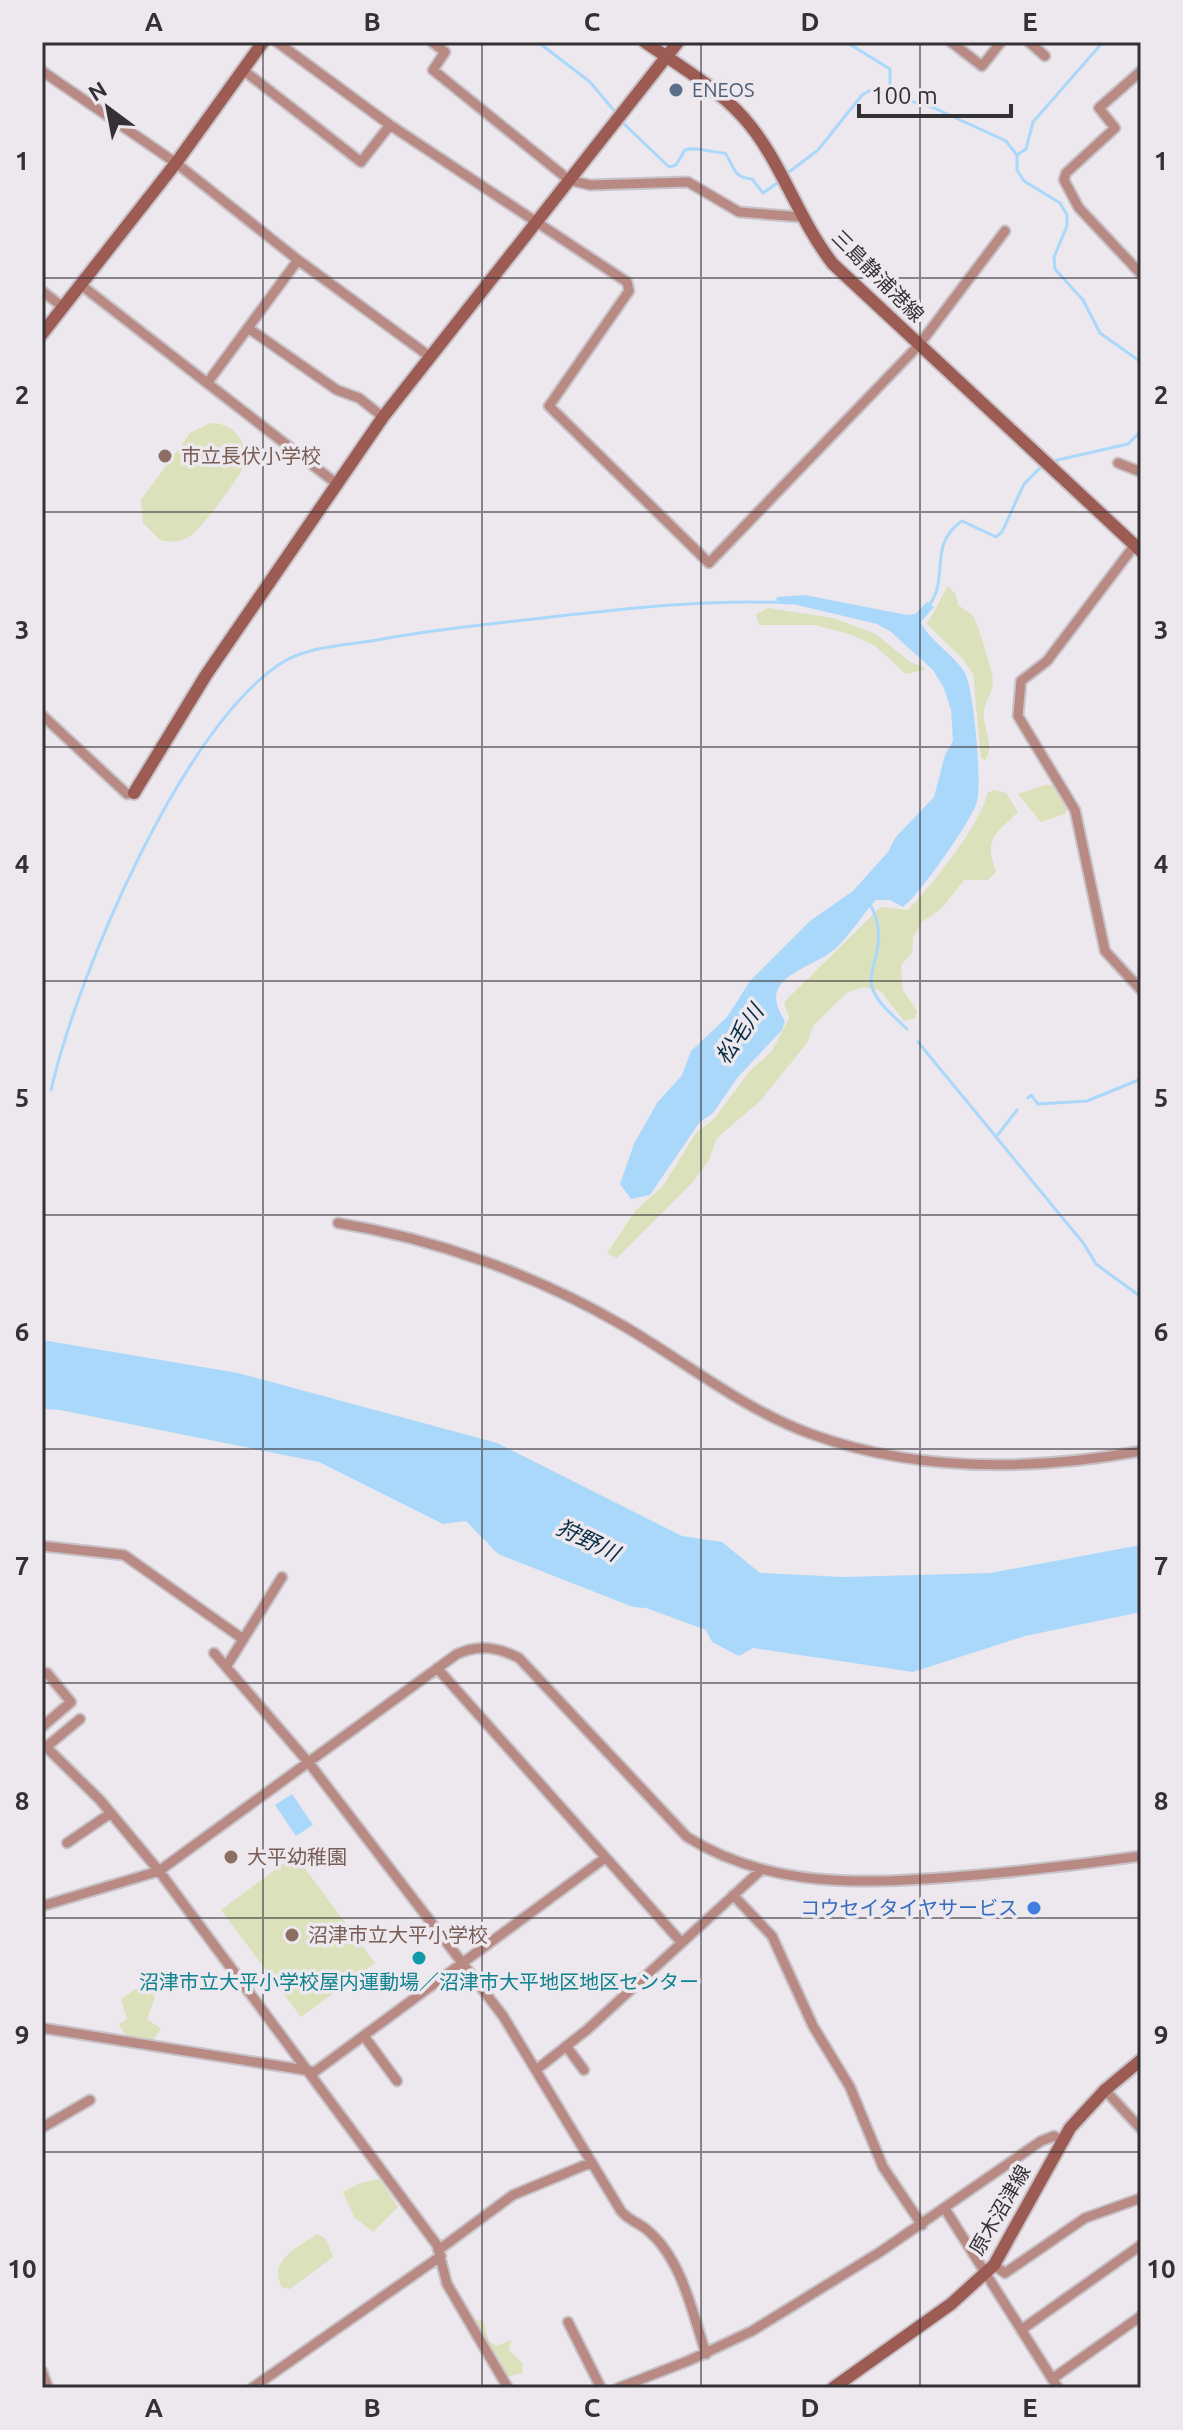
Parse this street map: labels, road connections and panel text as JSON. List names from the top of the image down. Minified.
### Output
{"streets":{"street":["三島静浦港線","原木沼津線"]},"water":["松毛川","狩野川"],"places":["ENEOS","市立長伏小学校","大平幼稚園","コウセイタイヤサービス","沼津市立大平小学校","沼津市立大平小学校屋内運動場／沼津市大平地区地区センター"],"scale_bar":"100 m","north":"top left","grid":{"columns":["A","B","C","D","E"],"rows":["1","2","3","4","5","6","7","8","9","10"]}}
